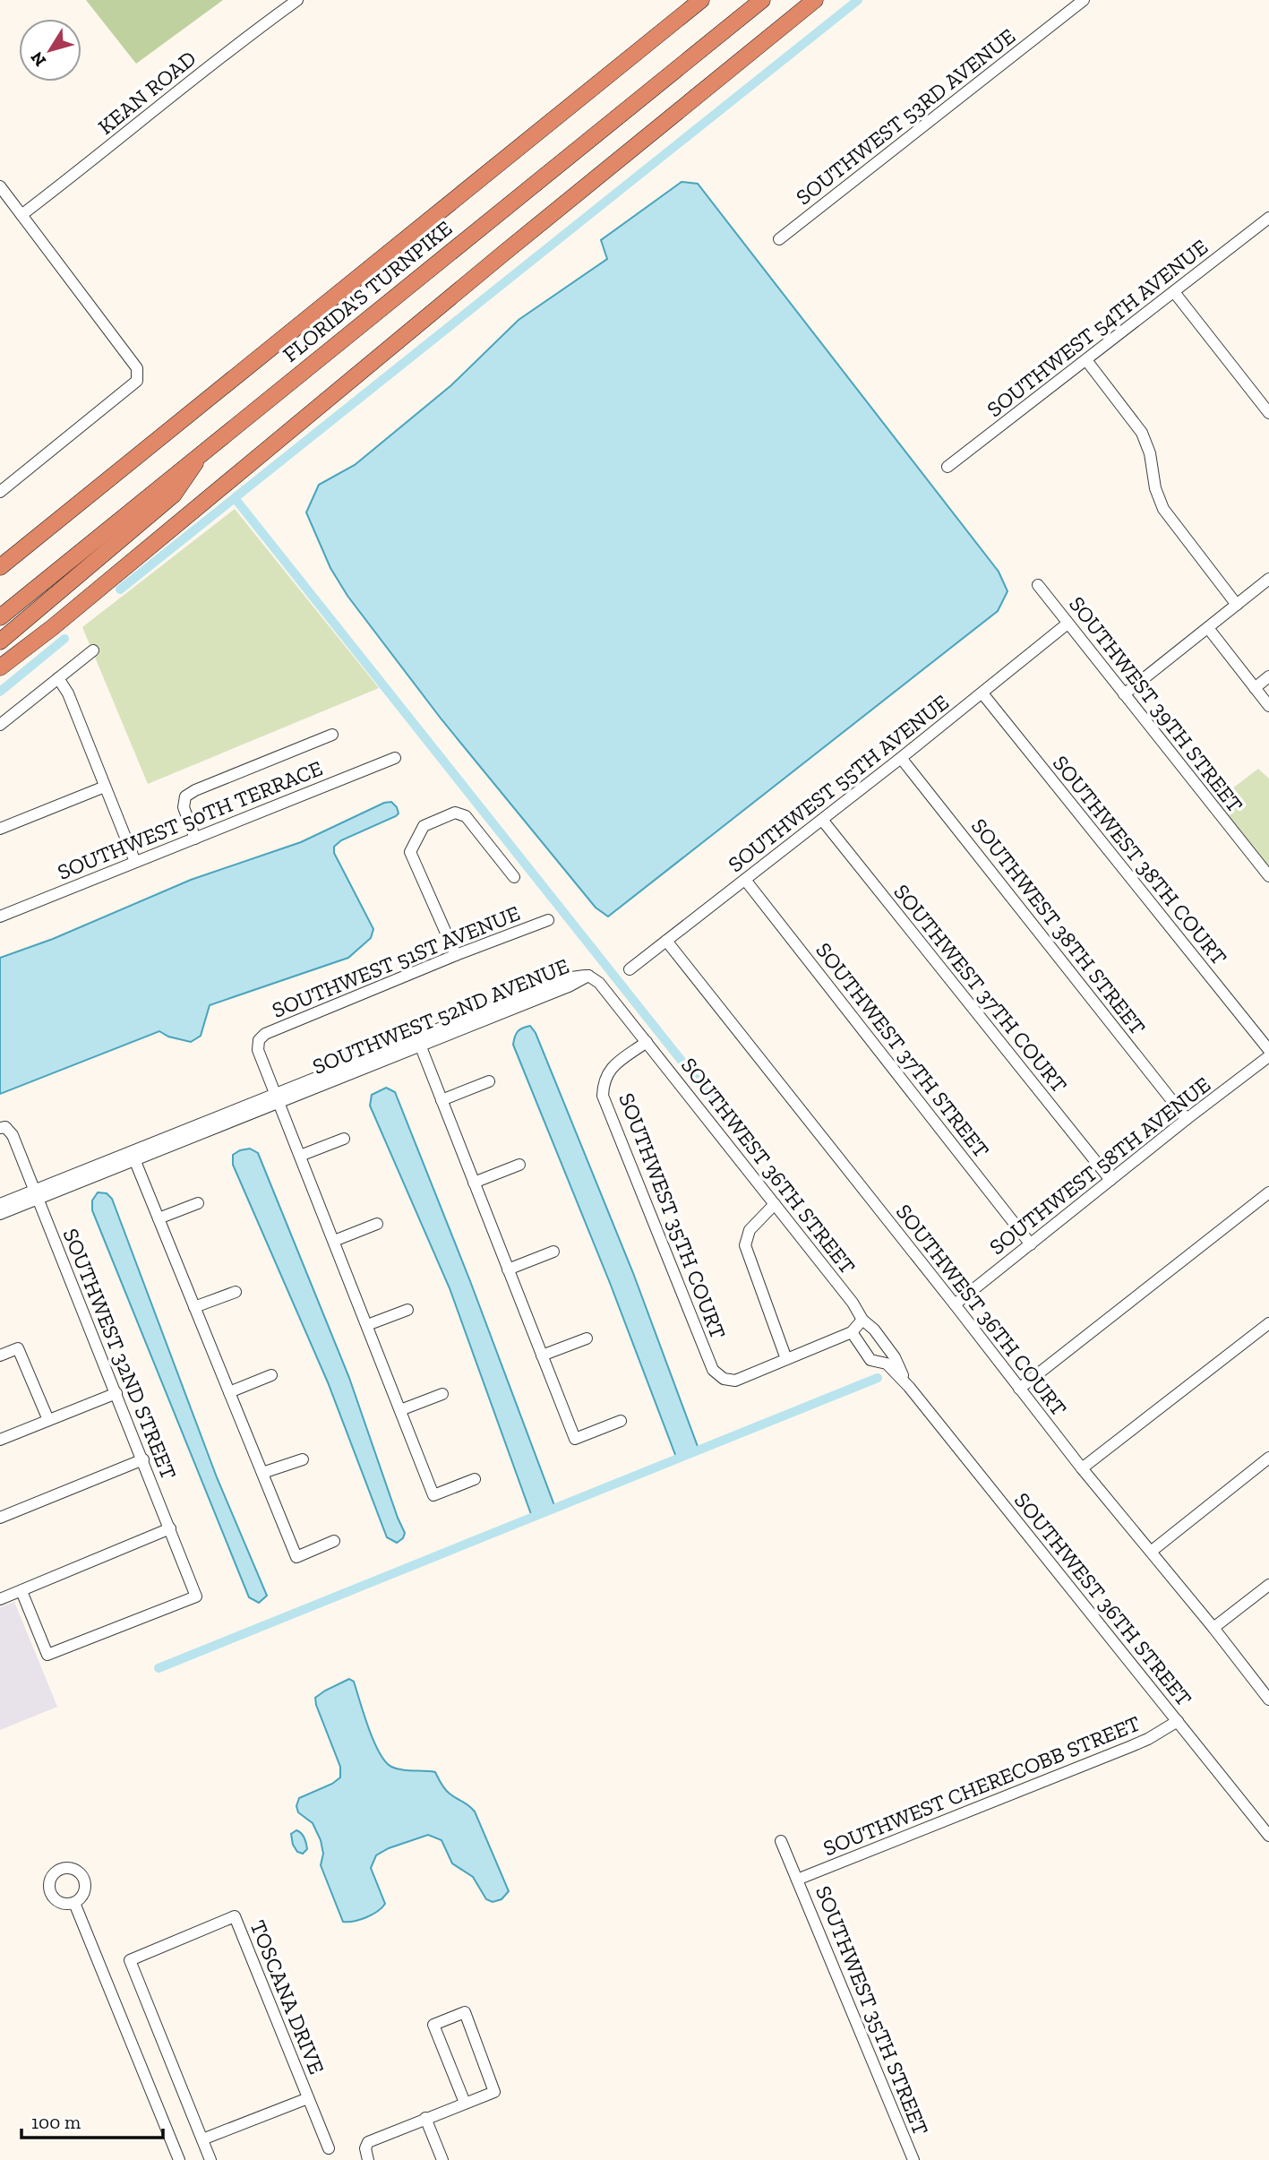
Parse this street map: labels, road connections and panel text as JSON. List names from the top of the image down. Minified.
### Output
{"streets":{"highway":["FLORIDA'S TURNPIKE"],"street":["KEAN ROAD","SOUTHWEST 53RD AVENUE","SOUTHWEST 54TH AVENUE","SOUTHWEST 39TH STREET","SOUTHWEST 55TH AVENUE","SOUTHWEST 50TH TERRACE","SOUTHWEST 38TH COURT","SOUTHWEST 38TH STREET","SOUTHWEST 51ST AVENUE","SOUTHWEST 37TH COURT","SOUTHWEST 52ND AVENUE","SOUTHWEST 37TH STREET","SOUTHWEST 36TH STREET","SOUTHWEST 58TH AVENUE","SOUTHWEST 35TH COURT","SOUTHWEST 36TH COURT","SOUTHWEST 32ND STREET","SOUTHWEST CHERECOBB STREET","TOSCANA DRIVE","SOUTHWEST 35TH STREET"]},"crossings":[["SOUTHWEST 39TH STREET","SOUTHWEST 55TH AVENUE"],["SOUTHWEST 55TH AVENUE","SOUTHWEST 38TH COURT"],["SOUTHWEST 55TH AVENUE","SOUTHWEST 38TH STREET"],["SOUTHWEST 55TH AVENUE","SOUTHWEST 37TH COURT"],["SOUTHWEST 55TH AVENUE","SOUTHWEST 37TH STREET"],["SOUTHWEST 55TH AVENUE","SOUTHWEST 36TH COURT"],["SOUTHWEST 38TH STREET","SOUTHWEST 58TH AVENUE"],["SOUTHWEST 51ST AVENUE","SOUTHWEST 52ND AVENUE"],["SOUTHWEST 37TH COURT","SOUTHWEST 58TH AVENUE"],["SOUTHWEST 52ND AVENUE","SOUTHWEST 36TH STREET"],["SOUTHWEST 52ND AVENUE","SOUTHWEST 32ND STREET"],["SOUTHWEST 37TH STREET","SOUTHWEST 58TH AVENUE"],["SOUTHWEST 36TH STREET","SOUTHWEST 35TH COURT"],["SOUTHWEST 36TH STREET","SOUTHWEST CHERECOBB STREET"],["SOUTHWEST 58TH AVENUE","SOUTHWEST 36TH COURT"],["SOUTHWEST CHERECOBB STREET","SOUTHWEST 35TH STREET"]],"scale_bar":"100 m","north":"bottom left"}
